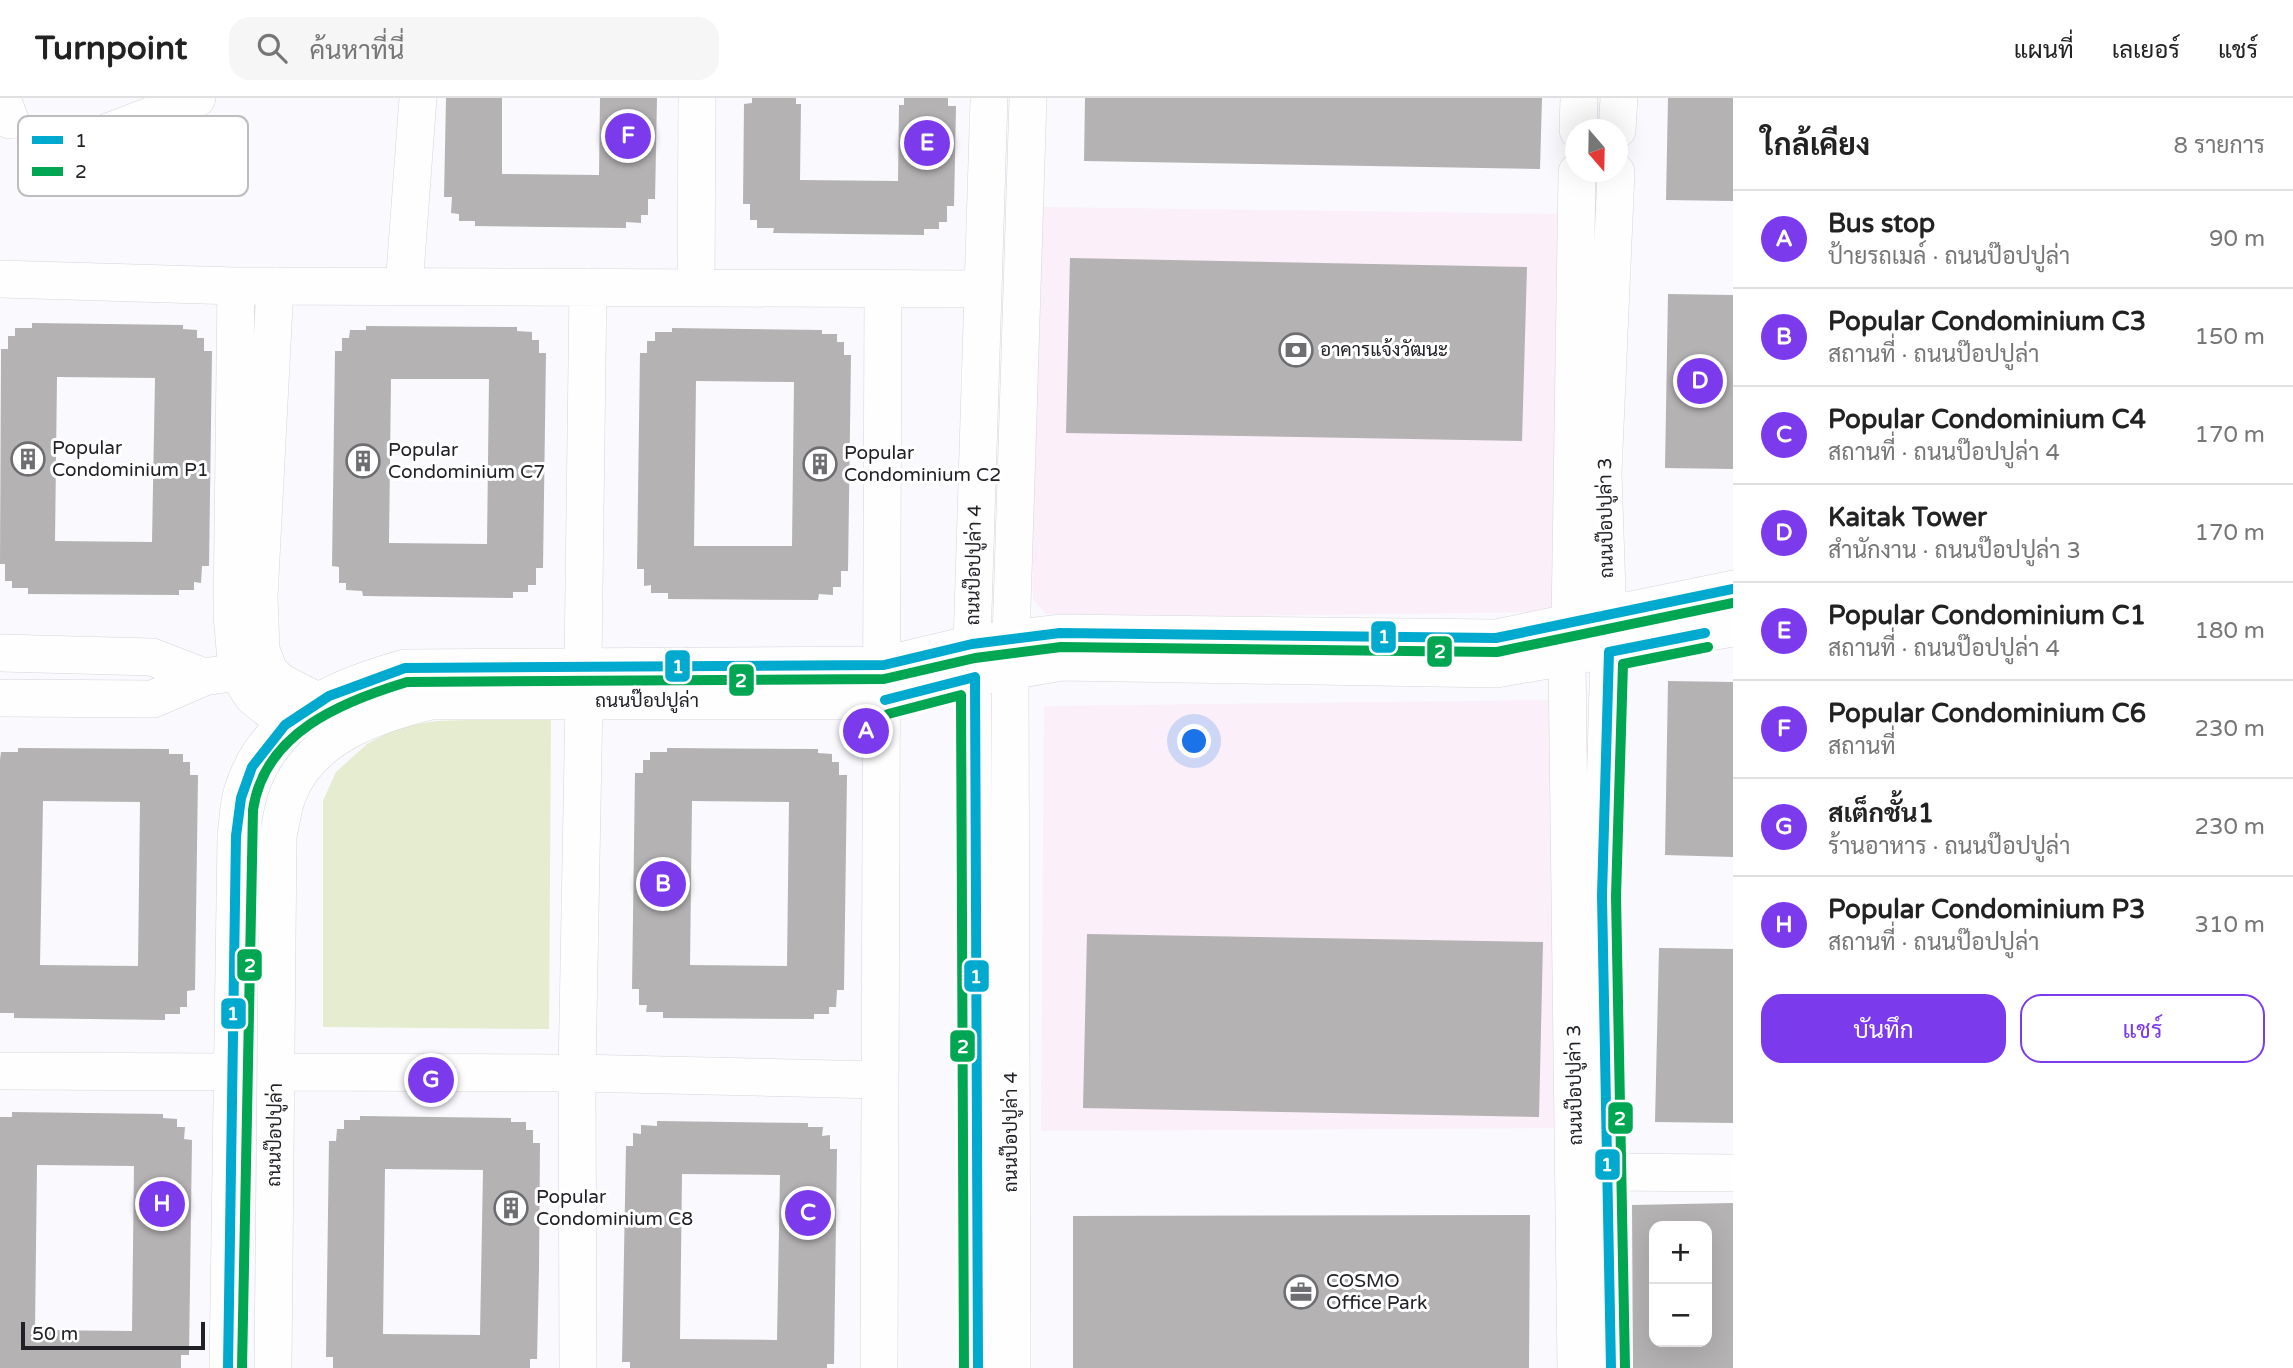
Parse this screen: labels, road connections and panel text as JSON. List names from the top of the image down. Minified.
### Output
{"streets":{"street":["ถนนป๊อปปูล่า 3","ถนนป๊อปปูล่า 4","ถนนป๊อปปูล่า"]},"crossings":[["ถนนป๊อปปูล่า 3","ถนนป๊อปปูล่า"],["ถนนป๊อปปูล่า 4","ถนนป๊อปปูล่า"]],"places":{"bank":["อาคารแจ้งวัฒนะ"],"building":["Popular Condominium P1","Popular Condominium C7","Popular Condominium C2","Popular Condominium C8"],"office":["COSMO Office Park"]},"lines":["transit line 1","transit line 2"],"legend":["1","2"],"scale_bar":"50 m","north":"bottom","page":{"header":"Turnpoint","search":"ค้นหาที่นี่","nav":["แผนที่","เลเยอร์","แชร์"],"heading":["ใกล้เคียง","8 รายการ"],"pins":["F","E","D","A","B","G","H","C"],"list":[{"mark":"A","name":"Bus stop","note":"ป้ายรถเมล์ · ถนนป๊อปปูล่า","value":"90 m"},{"mark":"B","name":"Popular Condominium C3","note":"สถานที่ · ถนนป๊อปปูล่า","value":"150 m"},{"mark":"C","name":"Popular Condominium C4","note":"สถานที่ · ถนนป๊อปปูล่า 4","value":"170 m"},{"mark":"D","name":"Kaitak Tower","note":"สำนักงาน · ถนนป๊อปปูล่า 3","value":"170 m"},{"mark":"E","name":"Popular Condominium C1","note":"สถานที่ · ถนนป๊อปปูล่า 4","value":"180 m"},{"mark":"F","name":"Popular Condominium C6","note":"สถานที่","value":"230 m"},{"mark":"G","name":"สเต็กชั้น1","note":"ร้านอาหาร · ถนนป๊อปปูล่า","value":"230 m"},{"mark":"H","name":"Popular Condominium P3","note":"สถานที่ · ถนนป๊อปปูล่า","value":"310 m"}],"buttons":["บันทึก","แชร์"],"map_buttons":["+","−"],"scale":"50 m"}}
